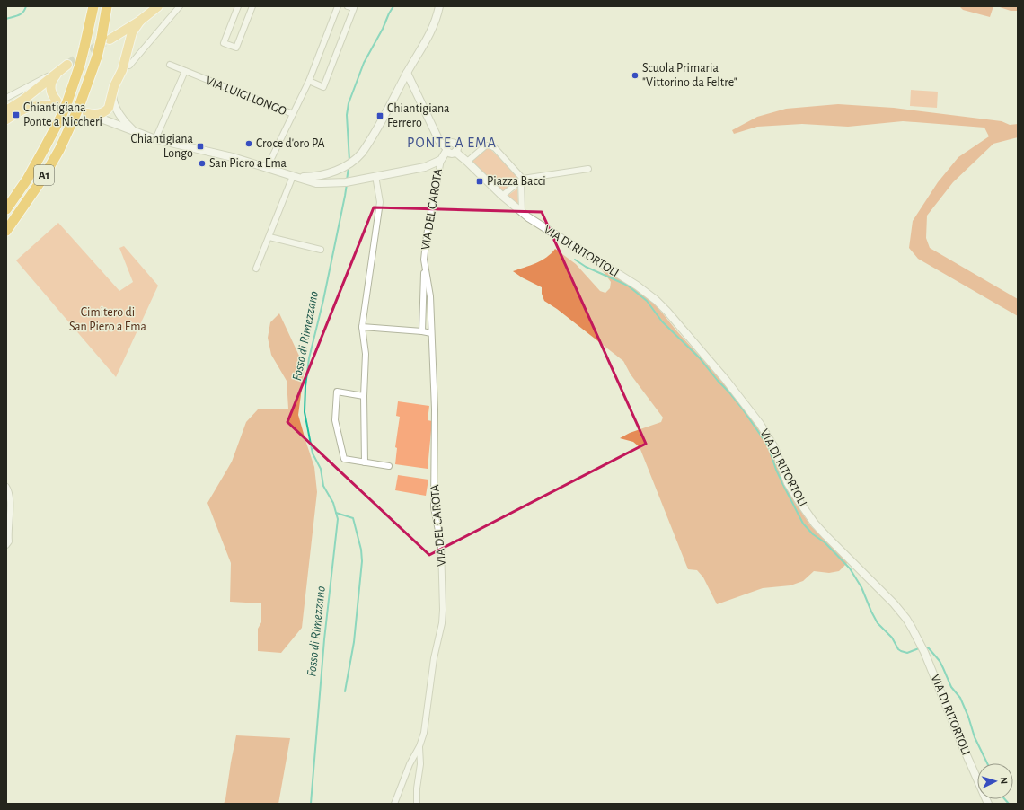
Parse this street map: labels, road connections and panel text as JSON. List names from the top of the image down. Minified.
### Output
{"streets":{"highway":["A1"],"street":["VIA LUIGI LONGO","VIA DEL CAROTA","VIA DI RITORTOLI"]},"districts":["PONTE A EMA"],"water":["Fosso di Rimezzano"],"parks":["Cimitero di San Piero a Ema"],"places":{"other":["Scuola Primaria \"Vittorino da Feltre\"","Croce d'oro PA","San Piero a Ema"],"transit":["Chiantigiana Ponte a Niccheri","Chiantigiana Ferrero","Chiantigiana Longo","Piazza Bacci"]},"north":"right"}
